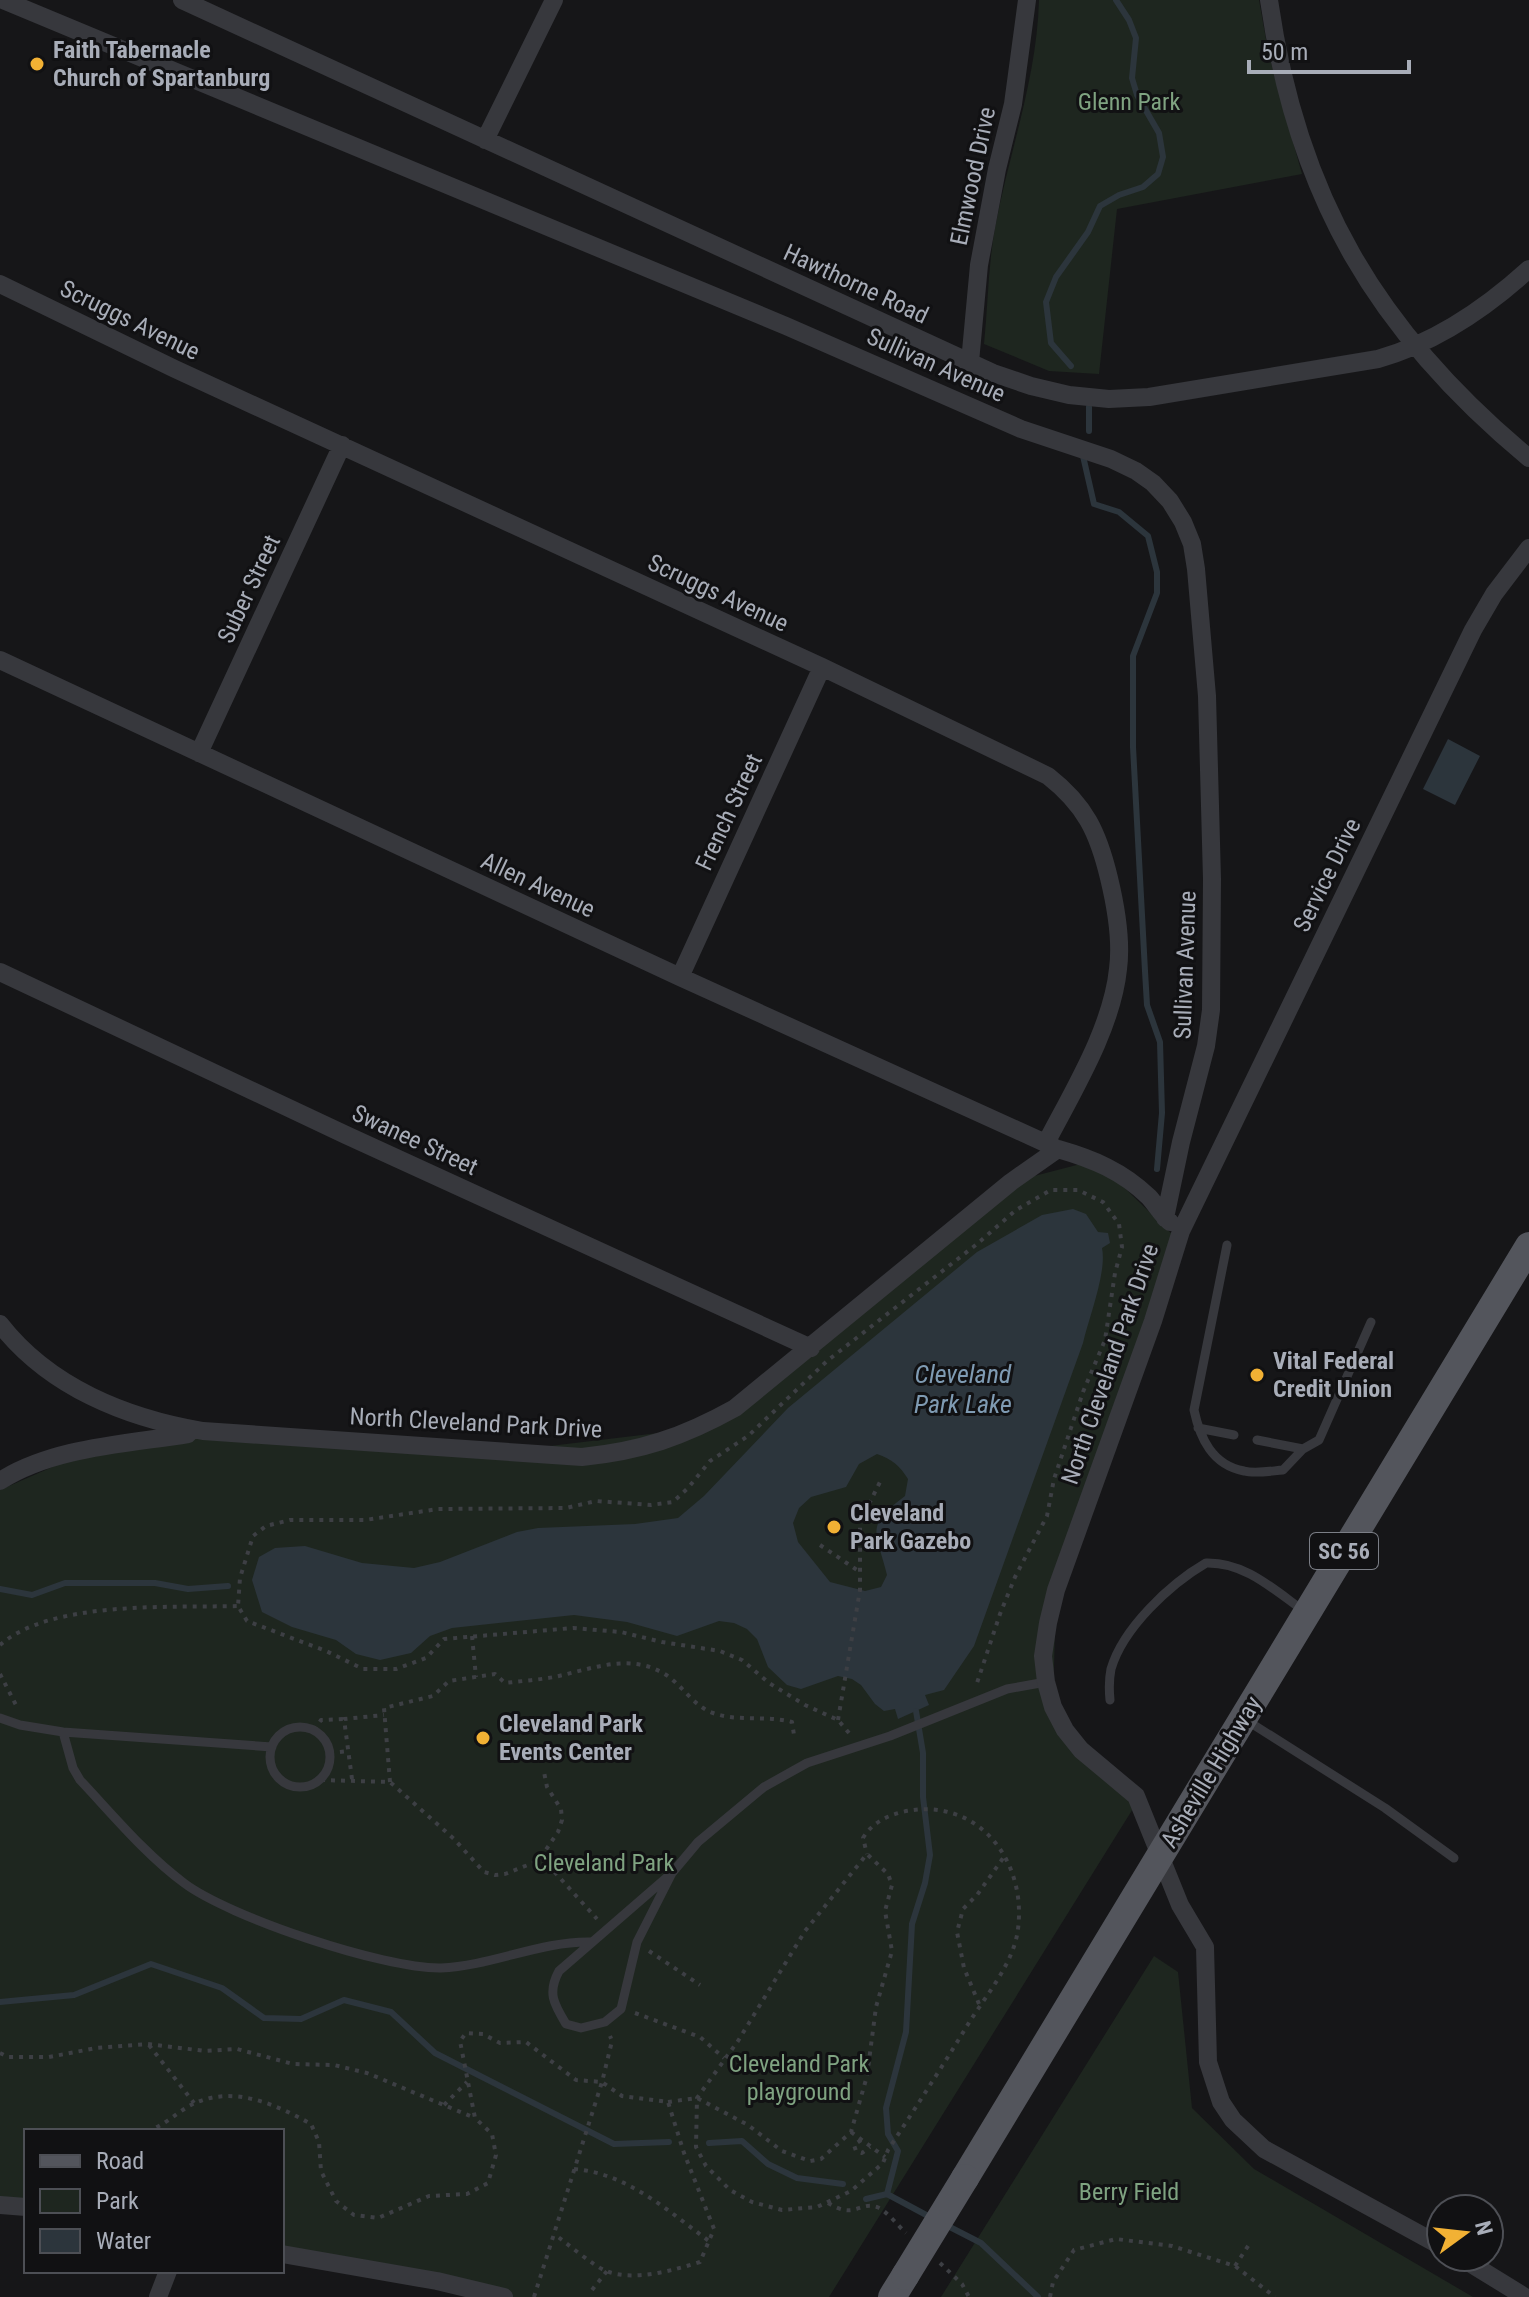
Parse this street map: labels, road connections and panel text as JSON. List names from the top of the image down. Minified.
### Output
{"streets":{"main road":["SC 56","Asheville Highway"],"street":["Elmwood Drive","Hawthorne Road","Scruggs Avenue","Sullivan Avenue","Suber Street","French Street","Service Drive","Allen Avenue","Swanee Street","North Cleveland Park Drive"]},"crossings":[["Elmwood Drive","Hawthorne Road"],["Scruggs Avenue","Suber Street"],["Scruggs Avenue","French Street"],["Scruggs Avenue","Allen Avenue"],["Scruggs Avenue","North Cleveland Park Drive"],["Sullivan Avenue","North Cleveland Park Drive"],["Suber Street","Allen Avenue"],["French Street","Allen Avenue"],["Service Drive","North Cleveland Park Drive"],["Allen Avenue","North Cleveland Park Drive"],["Swanee Street","North Cleveland Park Drive"],["North Cleveland Park Drive","Asheville Highway"]],"water":["Cleveland Park Lake"],"parks":["Glenn Park","Cleveland Park","Cleveland Park playground","Berry Field"],"places":["Faith Tabernacle Church of Spartanburg","Vital Federal Credit Union","Cleveland Park Gazebo","Cleveland Park Events Center"],"legend":["Road","Park","Water"],"scale_bar":"50 m","north":"right"}
